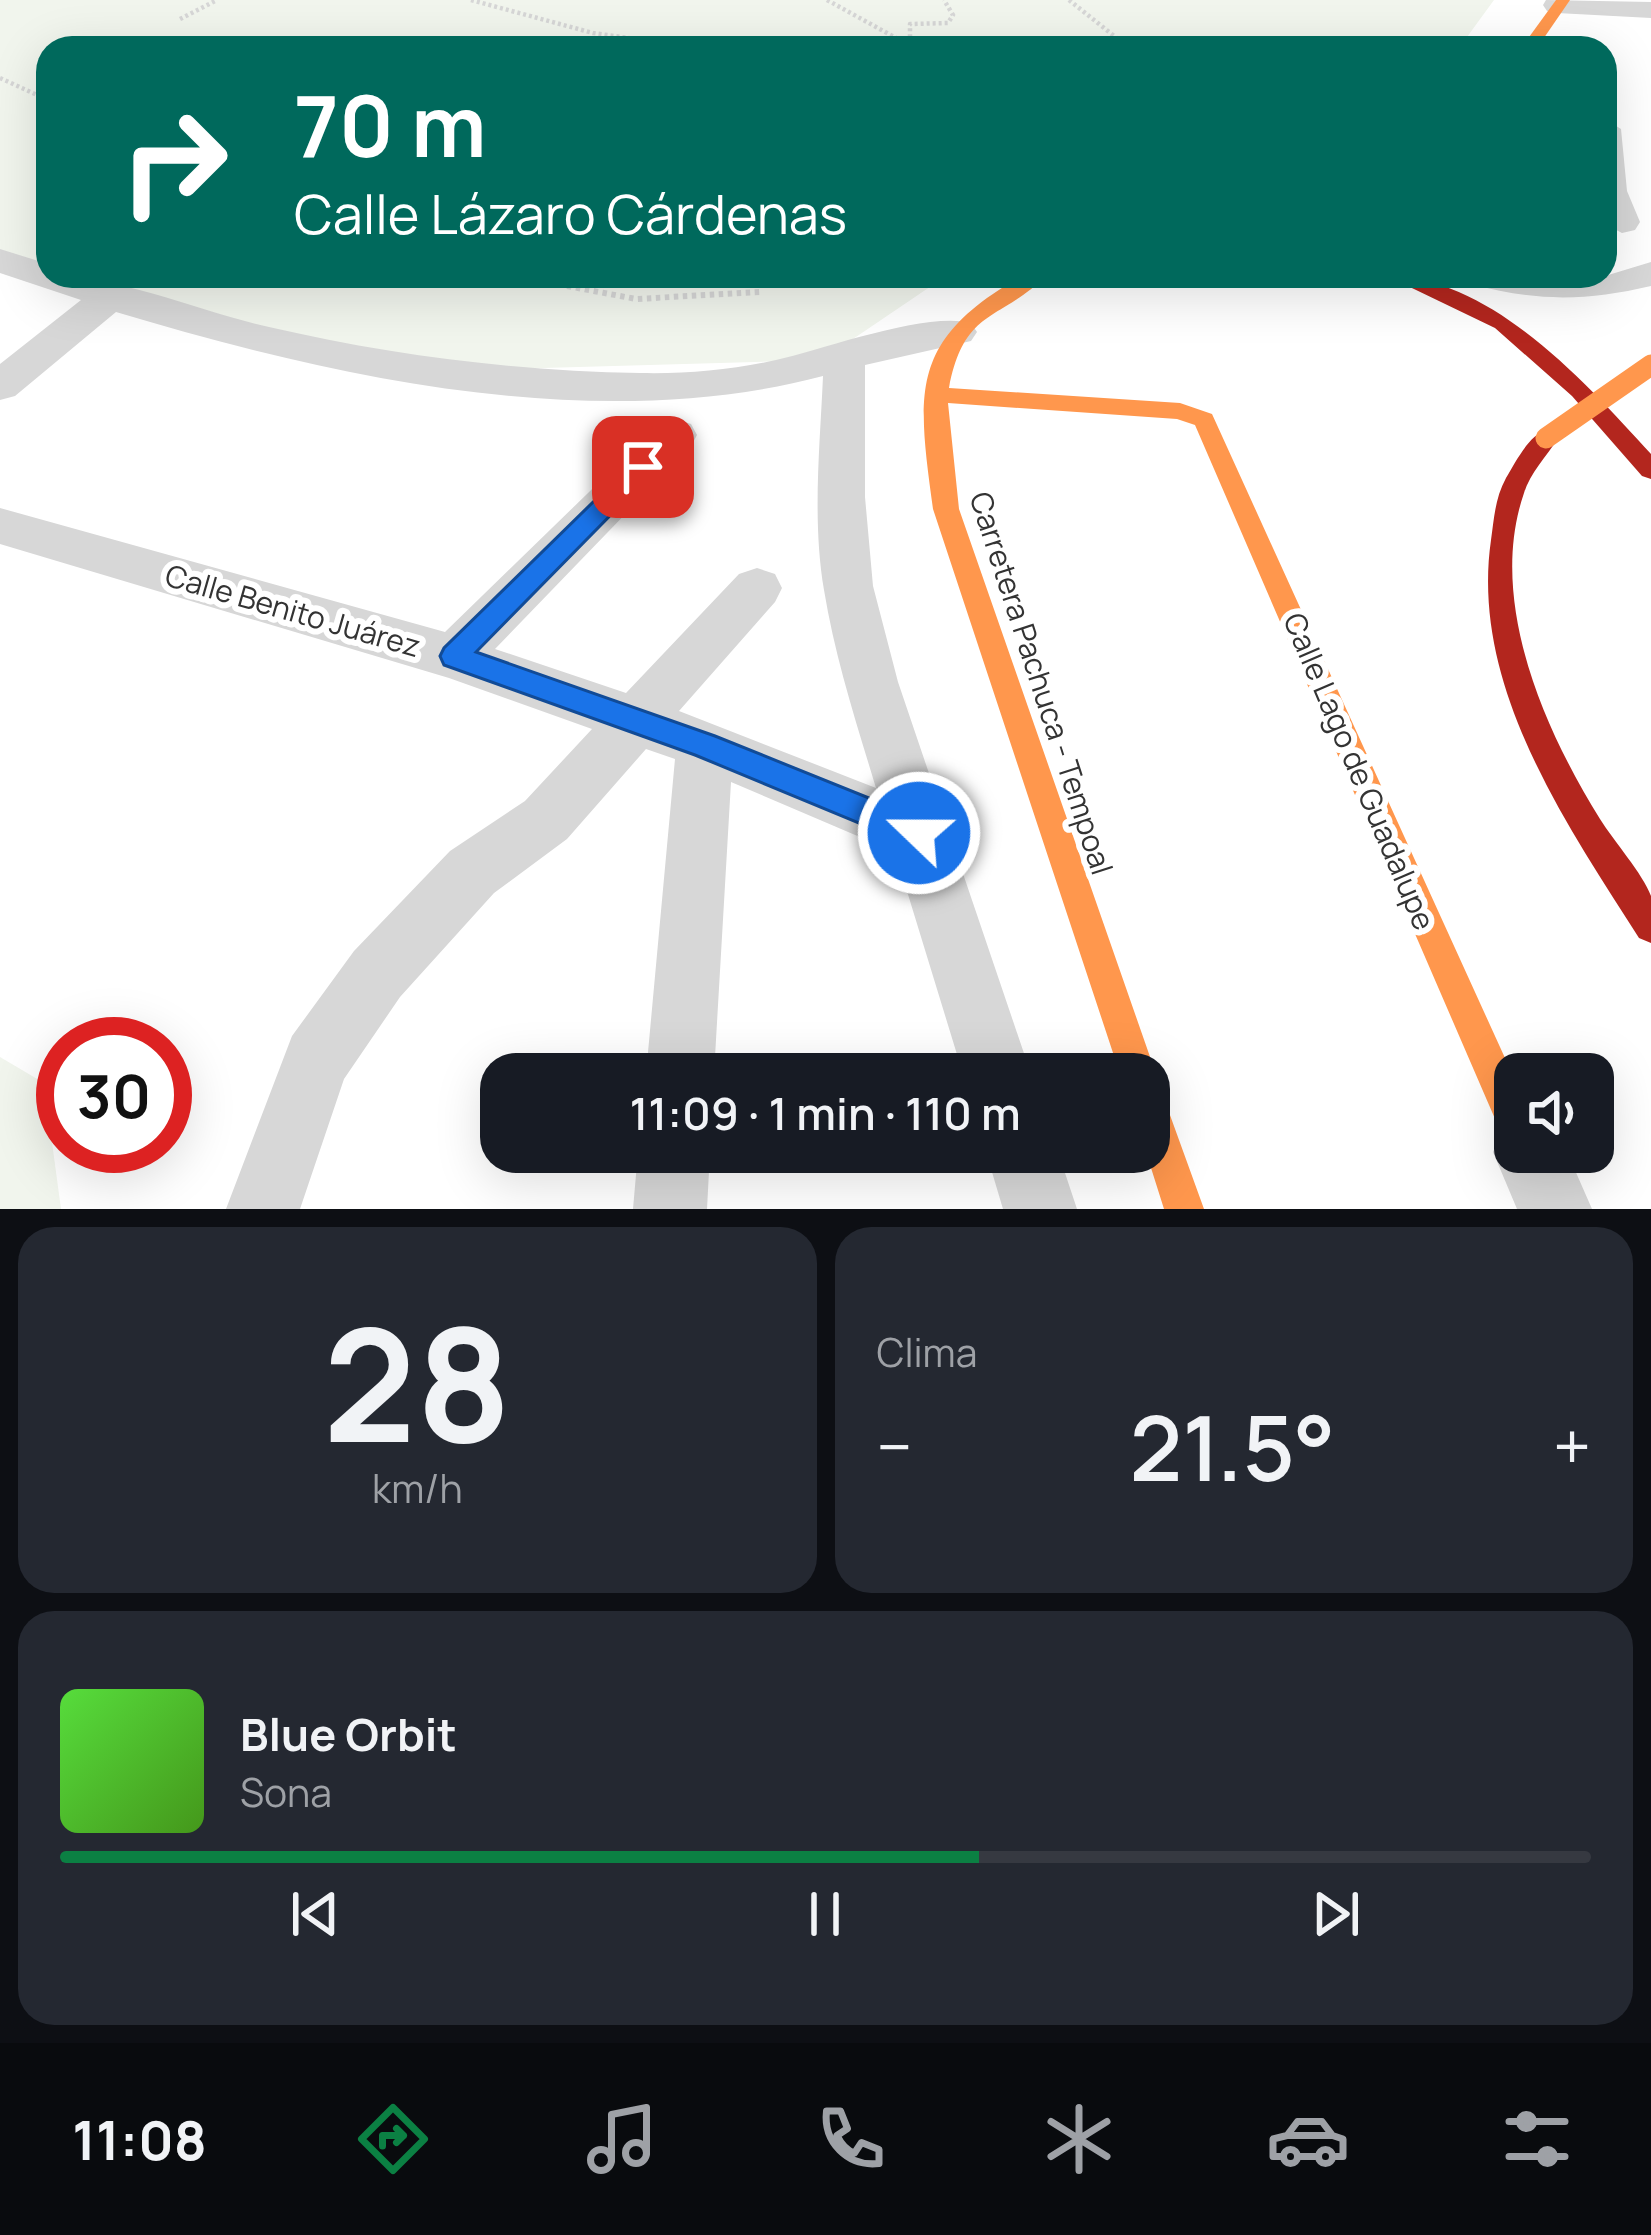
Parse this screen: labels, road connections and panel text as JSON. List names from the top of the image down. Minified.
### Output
{"streets":{"main road":["Carretera Pachuca - Tempoal","Calle Lago de Guadalupe"],"street":["Calle Benito Juárez"]},"crossings":[["Carretera Pachuca - Tempoal","Calle Lago de Guadalupe"]],"page":{"turn":["70 m","Calle Lázaro Cárdenas"],"limit":"30","trip":"11:09 · 1 min · 110 m","tile":[["28","km/h"],"Clima"],"heat":["−","21.5°","+"],"song":["Blue Orbit","Sona"],"tabs":"11:08"}}
